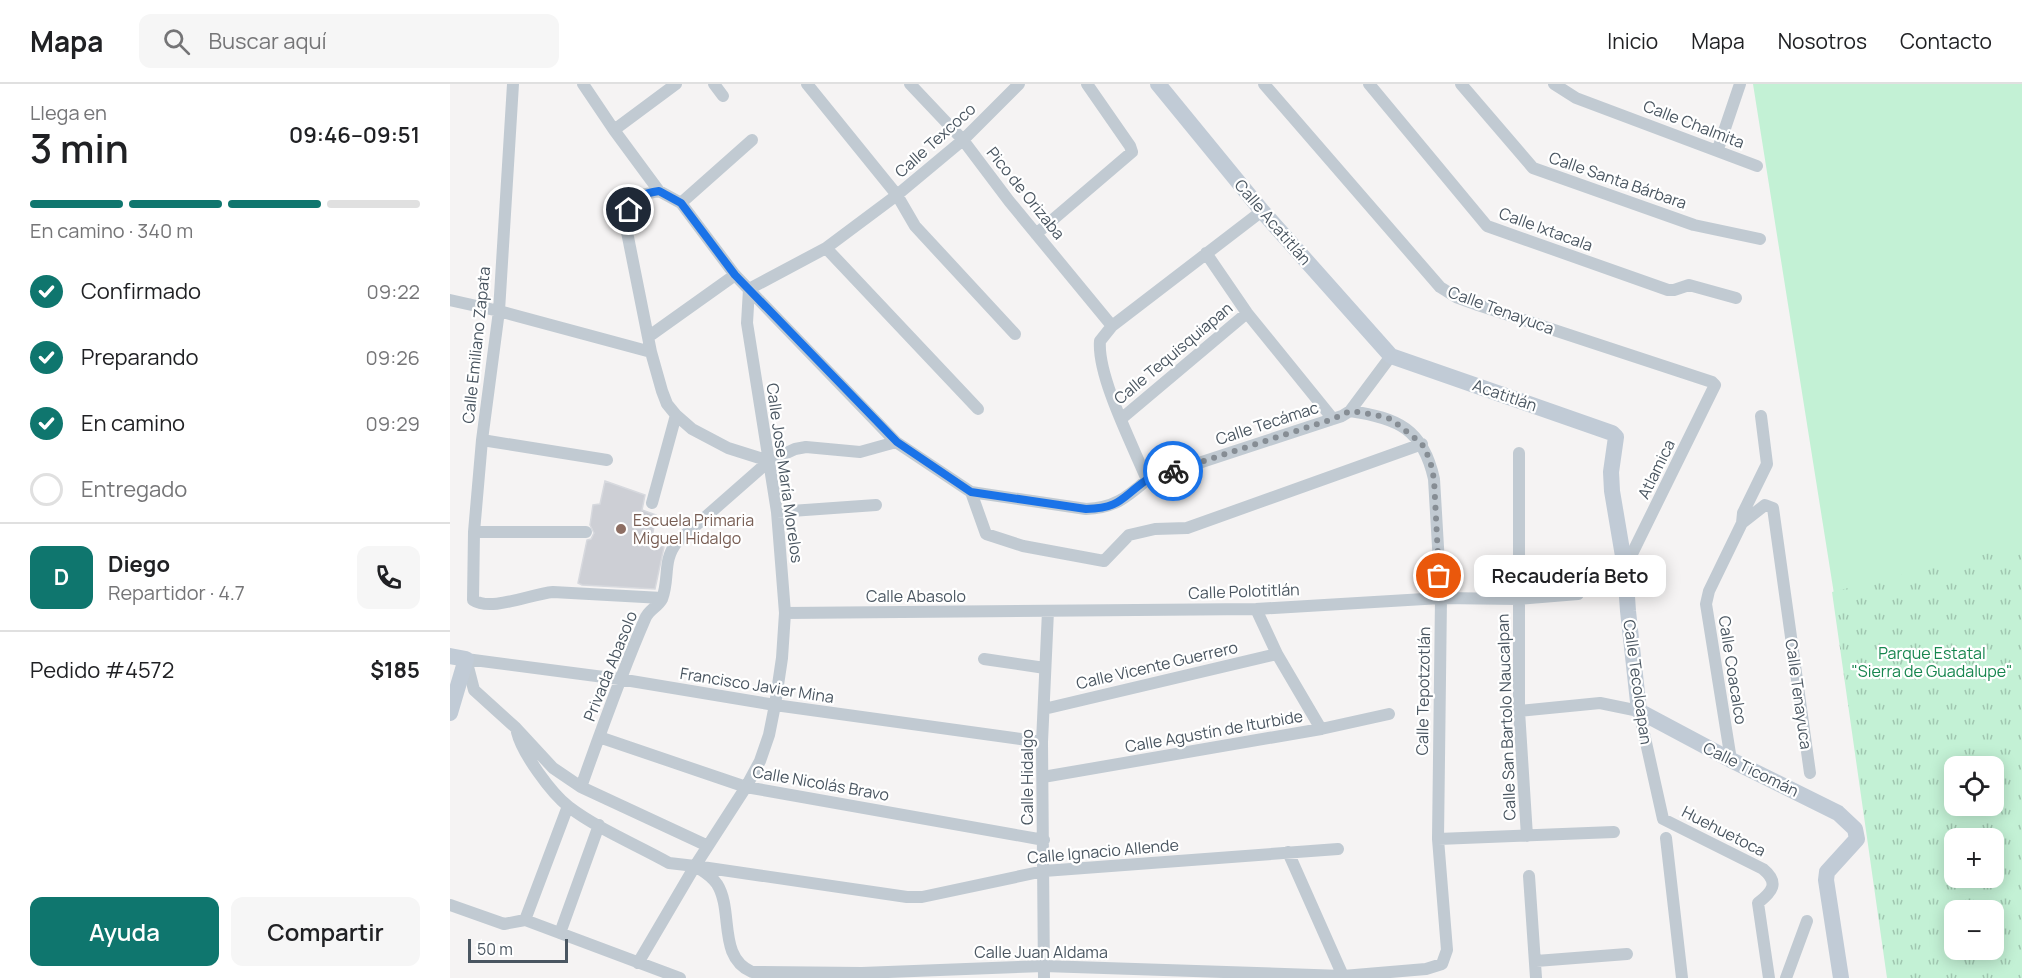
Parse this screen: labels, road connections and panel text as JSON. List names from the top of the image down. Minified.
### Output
{"streets":{"street":["Calle Chalmita","Calle Texcoco","Calle Santa Bárbara","Pico de Orizaba","Calle Acatitlán","Calle Ixtacala","Calle Tenayuca","Calle Emiliano Zapata","Calle Tequisquiapan","Acatitlán","Calle Tecámac","Atlamica","Calle Jose María Morelos","Calle Polotitlán","Calle Abasolo","Calle Vicente Guerrero","Privada Abasolo","Calle Coacalco","Calle Tecoloapan","Francisco Javier Mina","Calle Tepotzotlán","Calle San Bartolo Naucalpan","Calle Agustín de Iturbide","Calle Ticomán","Calle Hidalgo","Calle Nicolás Bravo","Huehuetoca","Calle Ignacio Allende","Calle Juan Aldama"]},"crossings":[["Calle Texcoco","Pico de Orizaba"],["Calle Texcoco","Calle Jose María Morelos"],["Calle Acatitlán","Acatitlán"],["Calle Tenayuca","Atlamica"],["Calle Tenayuca","Calle Coacalco"],["Calle Emiliano Zapata","Privada Abasolo"],["Acatitlán","Calle Tecoloapan"],["Atlamica","Calle Tecoloapan"],["Calle Jose María Morelos","Calle Abasolo"],["Calle Jose María Morelos","Francisco Javier Mina"],["Calle Jose María Morelos","Calle Nicolás Bravo"],["Calle Jose María Morelos","Calle Ignacio Allende"],["Calle Jose María Morelos","Calle Juan Aldama"],["Calle Polotitlán","Calle Abasolo"],["Calle Polotitlán","Calle Tepotzotlán"],["Calle Polotitlán","Calle San Bartolo Naucalpan"],["Calle Polotitlán","Calle Hidalgo"],["Calle Abasolo","Calle Hidalgo"],["Calle Vicente Guerrero","Calle Hidalgo"],["Privada Abasolo","Francisco Javier Mina"],["Privada Abasolo","Calle Nicolás Bravo"],["Calle Coacalco","Calle Ticomán"],["Calle Tecoloapan","Calle Ticomán"],["Calle Tecoloapan","Huehuetoca"],["Francisco Javier Mina","Calle Hidalgo"],["Calle Tepotzotlán","Calle Juan Aldama"],["Calle Agustín de Iturbide","Calle Hidalgo"],["Calle Hidalgo","Calle Nicolás Bravo"],["Calle Hidalgo","Calle Ignacio Allende"],["Calle Hidalgo","Calle Juan Aldama"],["Calle Ignacio Allende","Calle Juan Aldama"]],"parks":["Parque Estatal \"Sierra de Guadalupe\""],"places":["Escuela Primaria Miguel Hidalgo","Recaudería Beto"],"scale_bar":"50 m","page":{"header":"Mapa","search":"Buscar aquí","nav":["Inicio","Mapa","Nosotros","Contacto"],"heading":["3 min","Llega en","09:46–09:51"],"panel":["Diego","Repartidor · 4.7","Pedido #4572","$185"],"bar":"En camino · 340 m","list":[["Confirmado","09:22"],["Preparando","09:26"],["En camino","09:29"],"Entregado"],"round":"D","bubble":"Recaudería Beto","map_buttons":["+","−"],"buttons":["Ayuda","Compartir"],"scale":"50 m"}}
